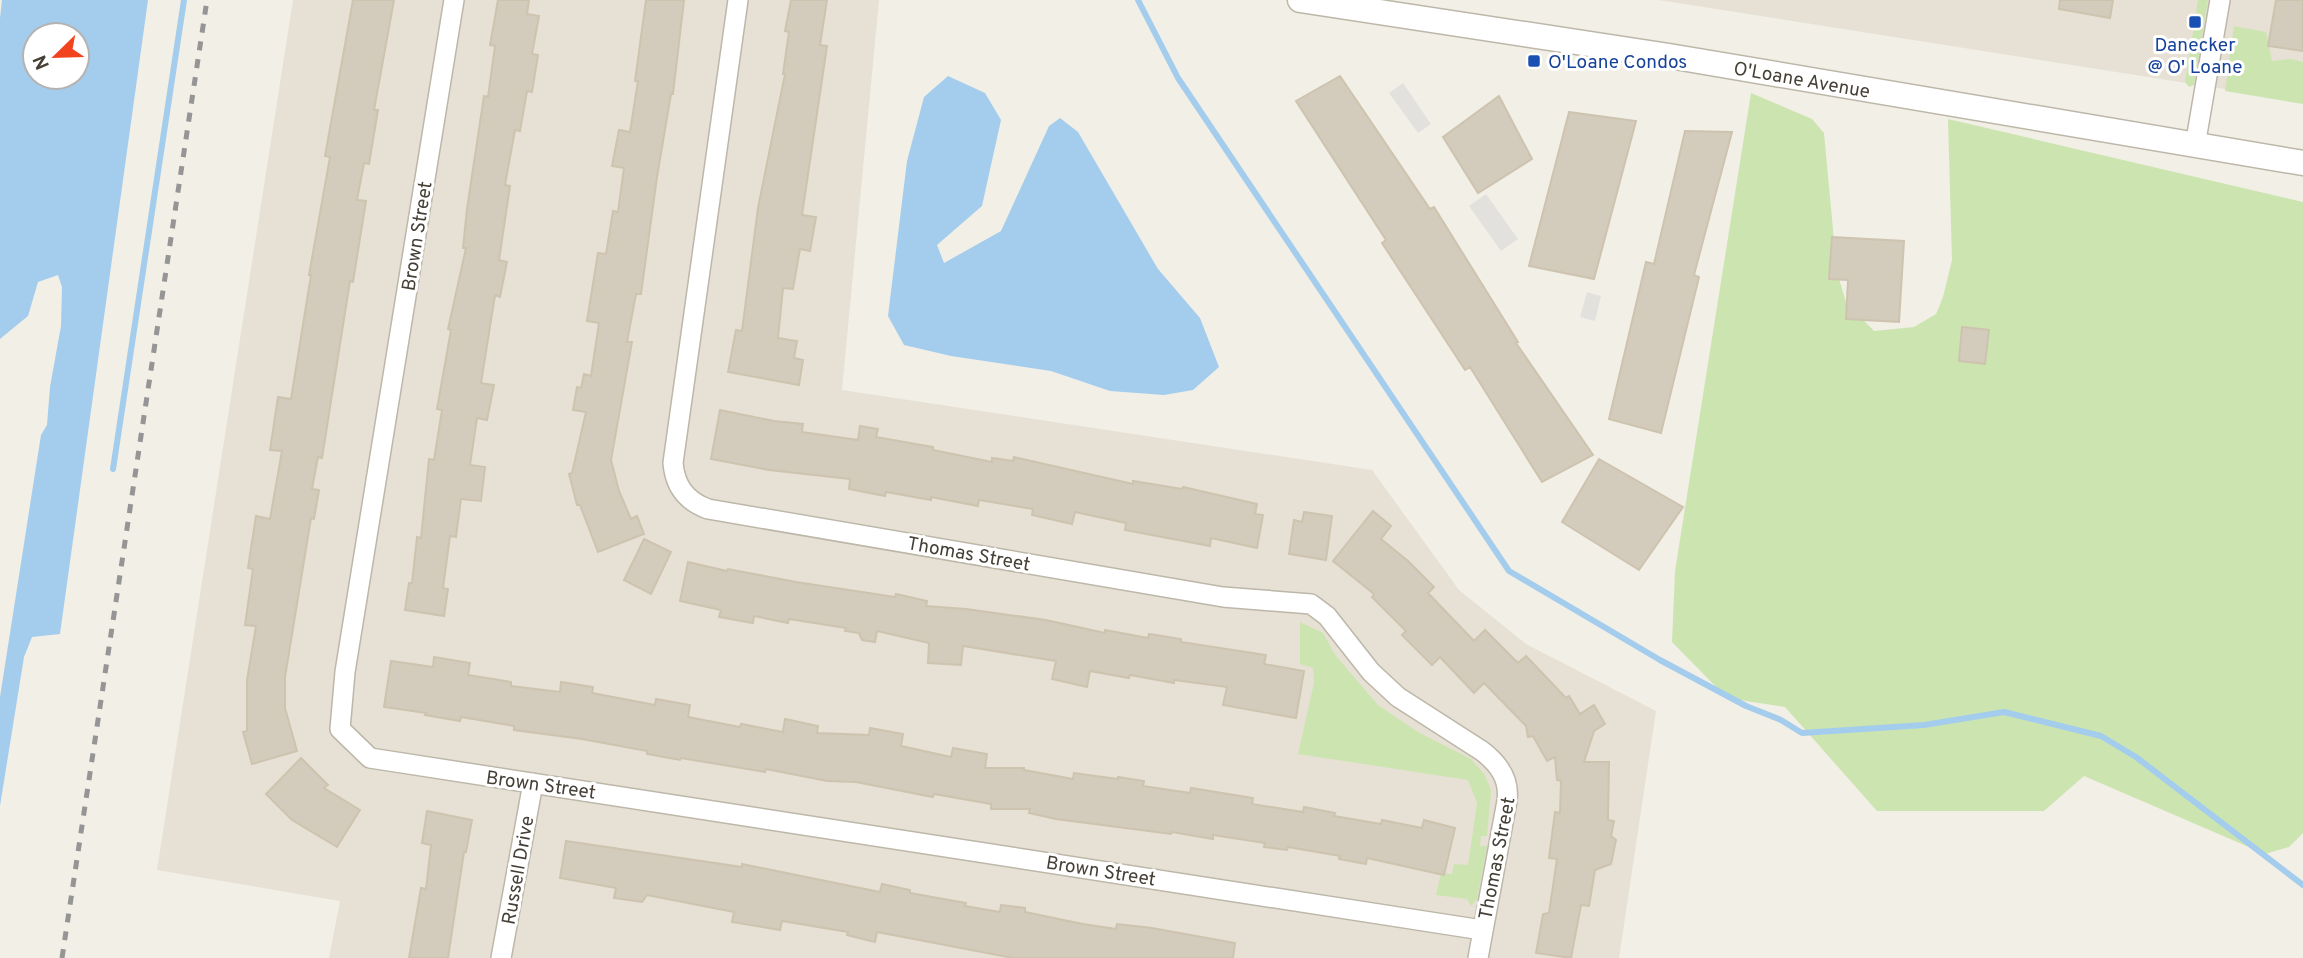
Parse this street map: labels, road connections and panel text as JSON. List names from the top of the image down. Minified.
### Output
{"streets":{"street":["O'Loane Avenue","Brown Street","Thomas Street","Russell Drive"]},"crossings":[["Brown Street","Thomas Street"],["Brown Street","Russell Drive"]],"places":{"transit":["Danecker @ O' Loane","O'Loane Condos"]},"north":"bottom left"}
